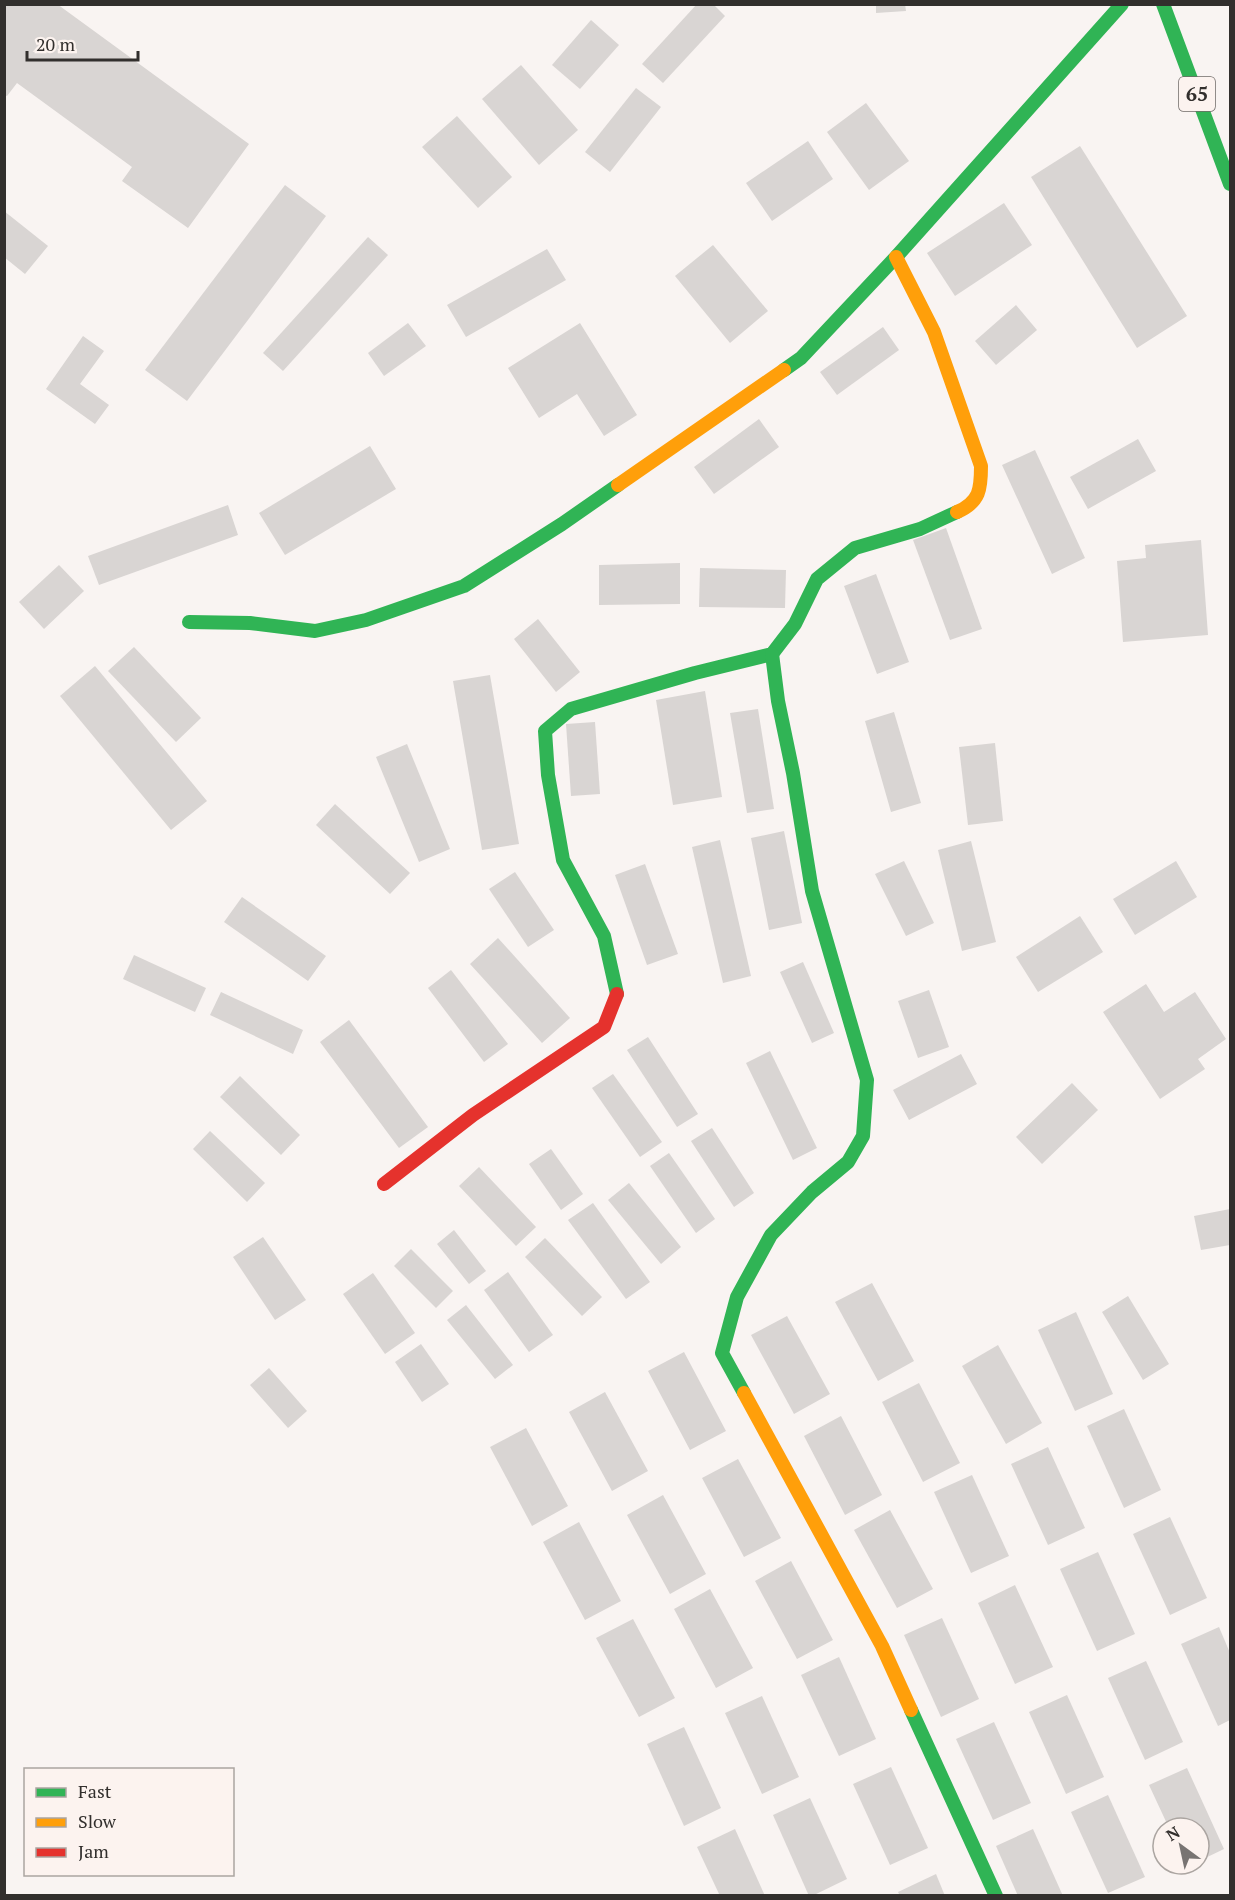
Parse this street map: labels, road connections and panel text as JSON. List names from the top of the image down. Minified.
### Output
{"streets":{"street":["65"]},"legend":["Fast","Slow","Jam"],"scale_bar":"20 m","north":"top left"}
